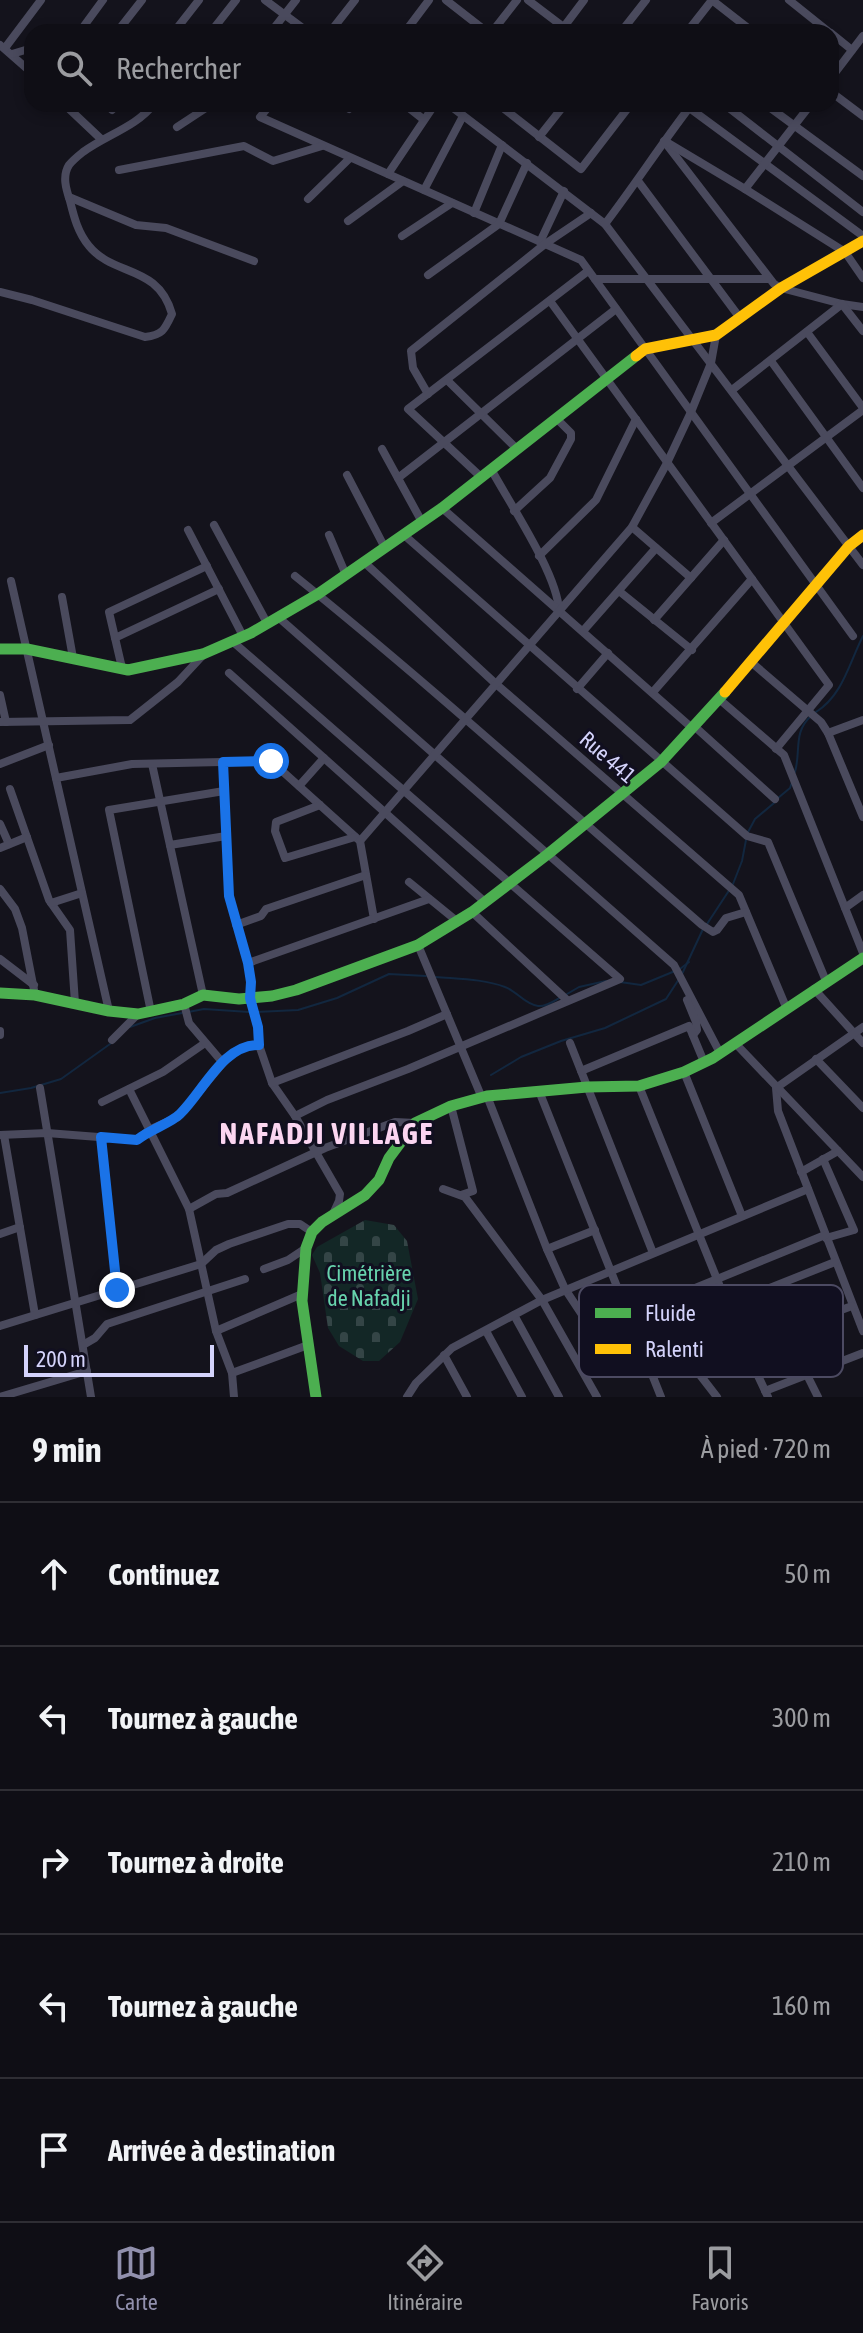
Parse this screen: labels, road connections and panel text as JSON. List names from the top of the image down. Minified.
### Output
{"streets":{"street":["Rue 441"]},"districts":["NAFADJI VILLAGE"],"parks":["Cimétrière de Nafadji"],"legend":["Fluide","Ralenti"],"scale_bar":"200 m","page":{"search":"Rechercher","scale":"200 m","heading":["9 min","À pied · 720 m"],"list":[["Continuez","50 m"],["Tournez à gauche","300 m"],["Tournez à droite","210 m"],["Tournez à gauche","160 m"],"Arrivée à destination"],"nav":["Carte","Itinéraire","Favoris"]}}
